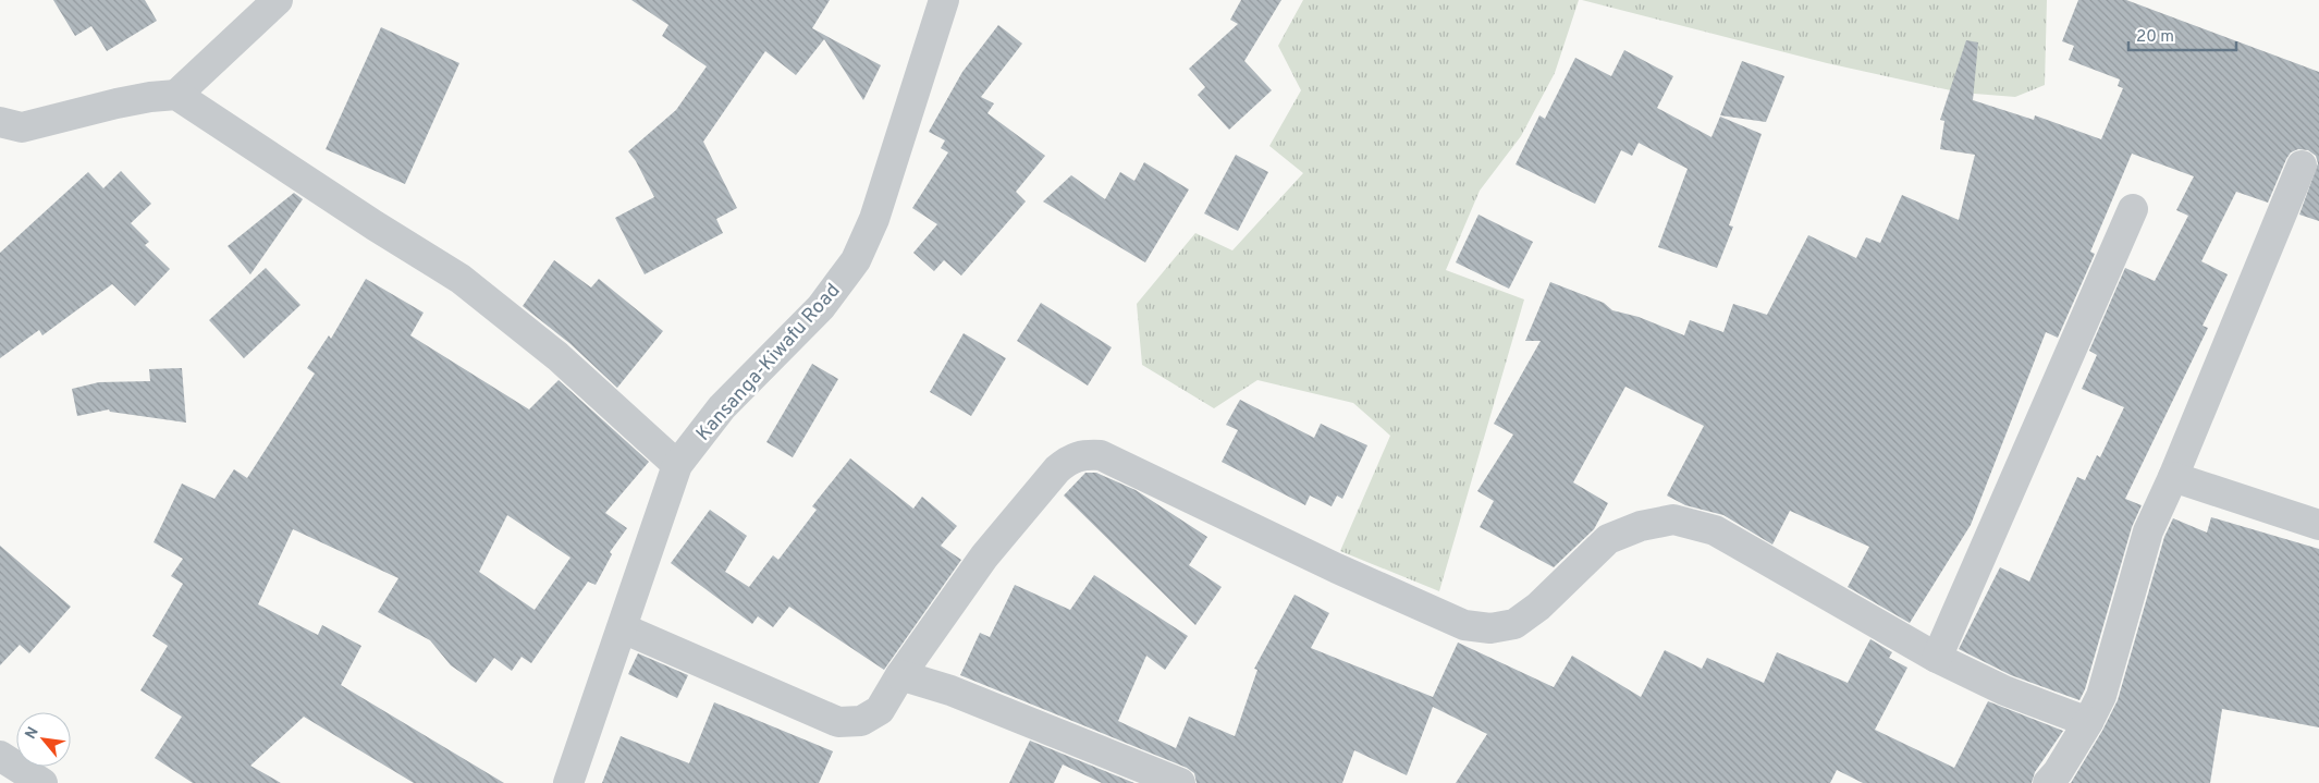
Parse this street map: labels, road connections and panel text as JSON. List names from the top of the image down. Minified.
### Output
{"streets":{"street":["Kansanga-Kiwafu Road"]},"scale_bar":"20 m","north":"top left"}
